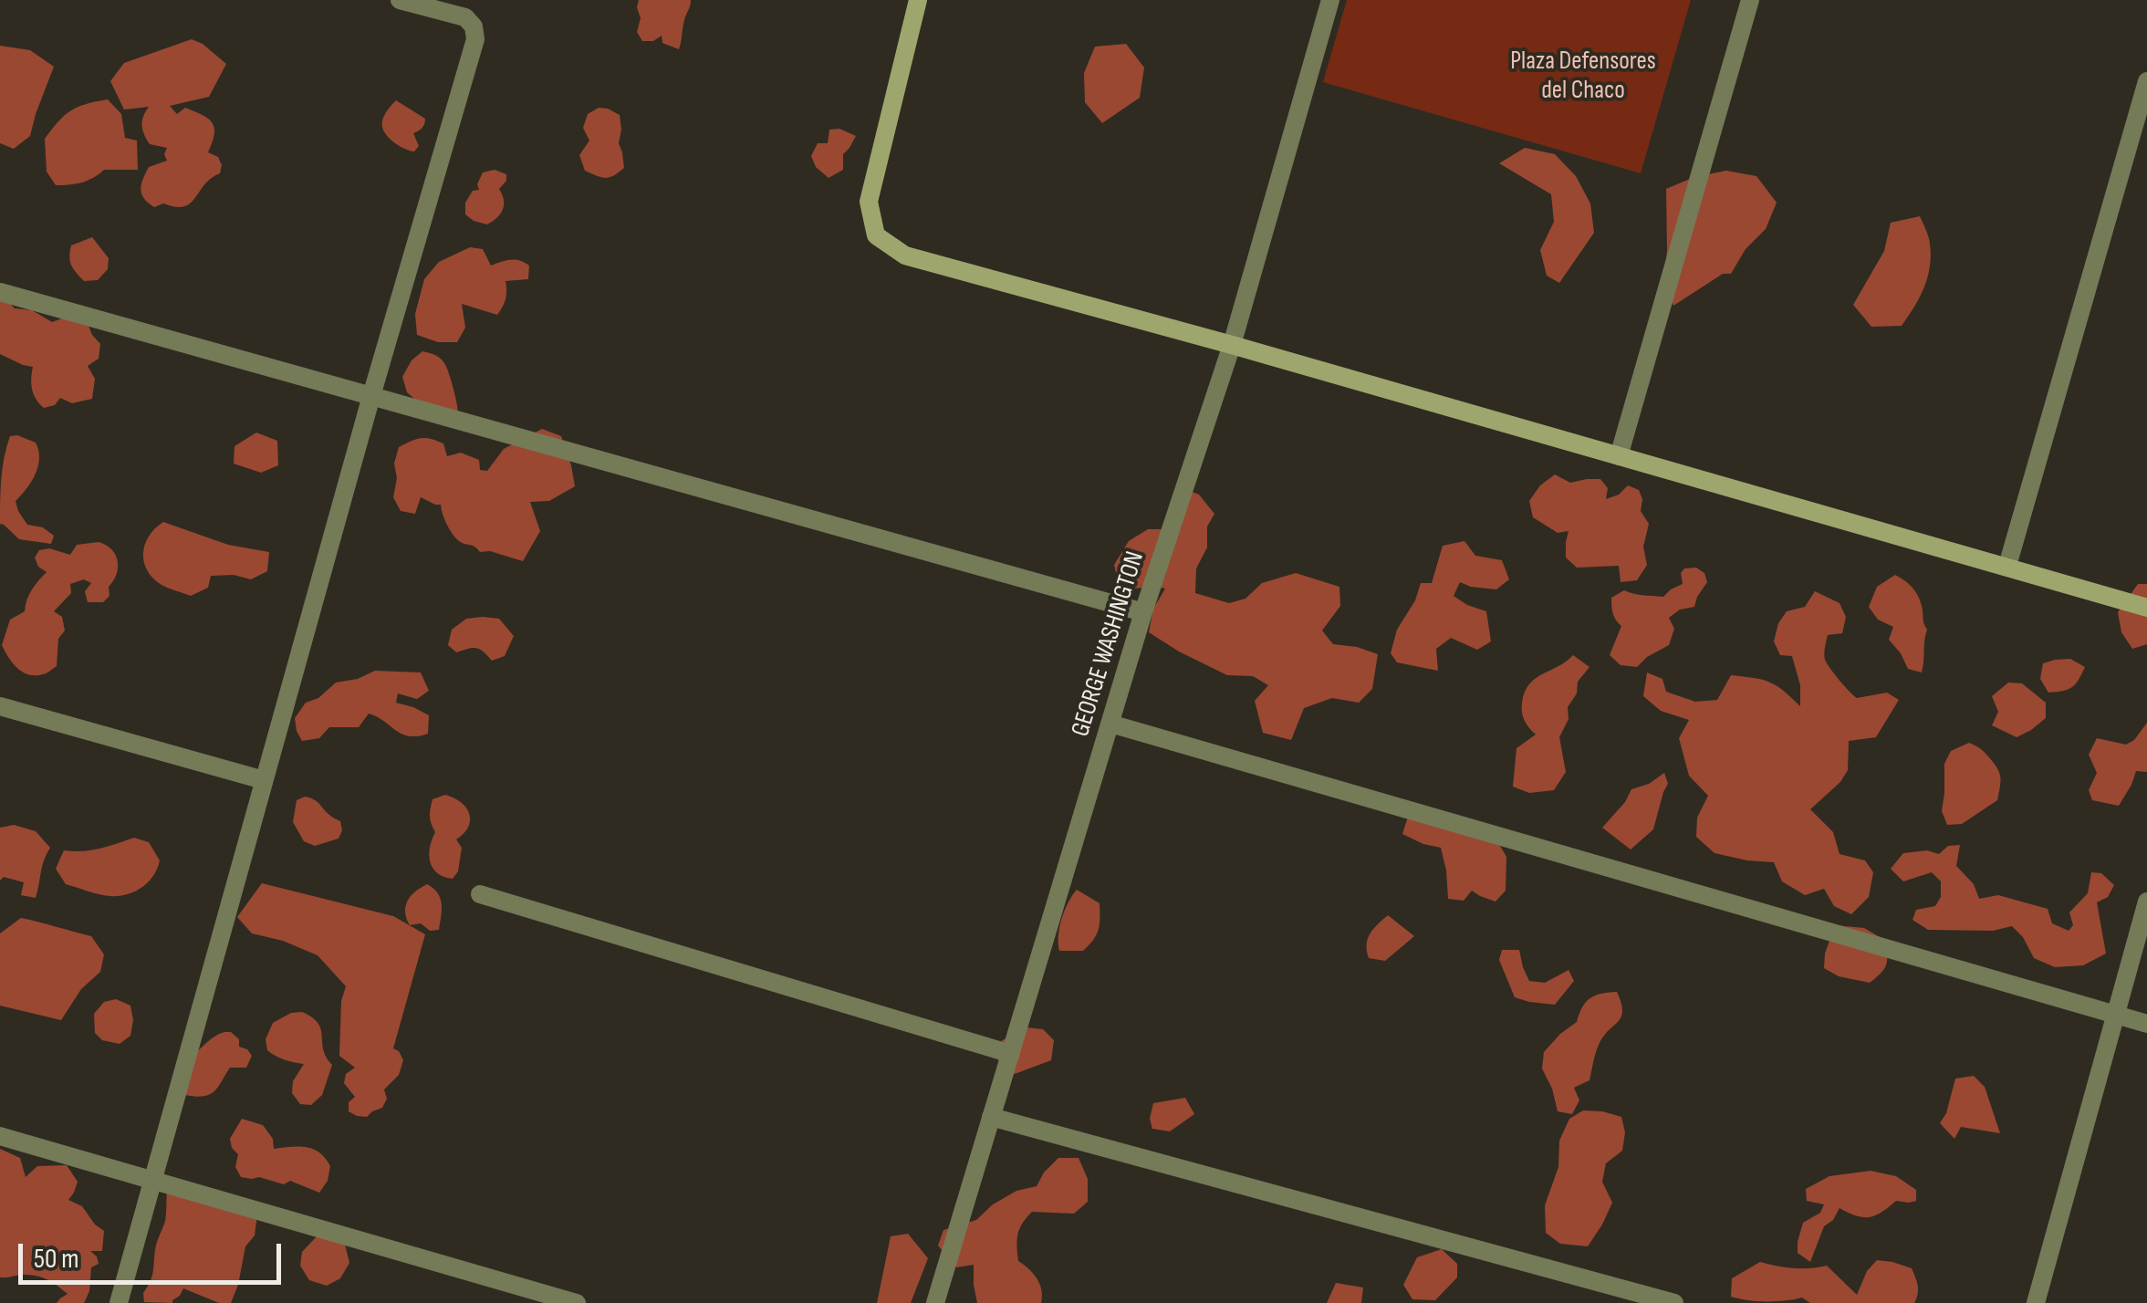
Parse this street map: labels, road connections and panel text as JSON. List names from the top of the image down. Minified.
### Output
{"streets":{"street":["GEORGE WASHINGTON"]},"parks":["Plaza Defensores del Chaco"],"scale_bar":"50 m"}
